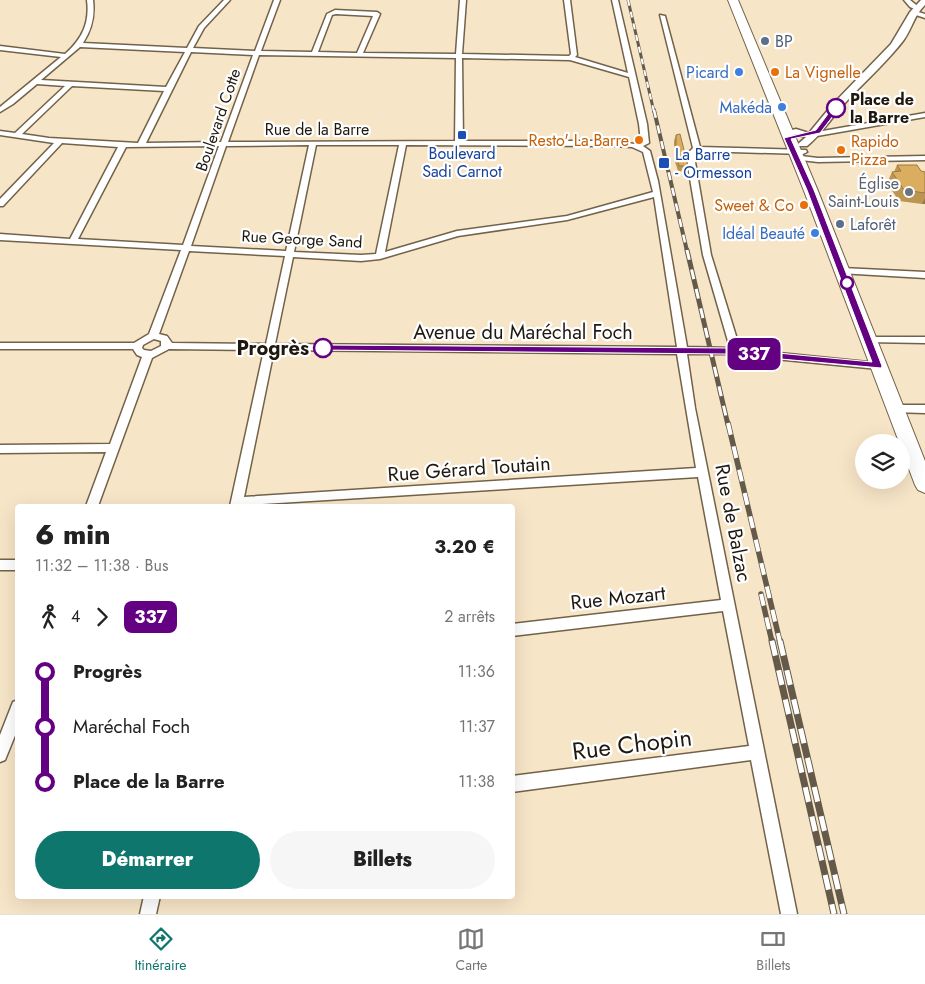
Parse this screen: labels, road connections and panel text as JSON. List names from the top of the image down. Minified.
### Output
{"streets":{"street":["Boulevard Cotte","Rue de la Barre","Rue George Sand","Avenue du Maréchal Foch","Rue Gérard Toutain","Rue de Balzac","Rue Mozart","Rue Chopin"]},"crossings":[["Boulevard Cotte","Rue de la Barre"],["Boulevard Cotte","Rue George Sand"],["Boulevard Cotte","Avenue du Maréchal Foch"],["Rue de la Barre","Rue de Balzac"],["Rue George Sand","Rue de Balzac"],["Avenue du Maréchal Foch","Rue de Balzac"],["Rue Gérard Toutain","Rue de Balzac"],["Rue de Balzac","Rue Mozart"],["Rue de Balzac","Rue Chopin"]],"places":{"other":["BP","Picard","La Vignelle","Makéda","Place de la Barre","Resto' La Barre","Rapido Pizza","Église Saint-Louis","Sweet & Co","Laforêt","Idéal Beauté","Progrès"],"transit":["Boulevard Sadi Carnot","La Barre - Ormesson"]},"lines":["bus line 337"],"page":{"on_map":"337","heading":["6 min","11:32 – 11:38 · Bus","3.20 €"],"legs":["4","337","2 arrêts"],"list":[{"name":"Progrès","value":"11:36"},{"name":"Maréchal Foch","value":"11:37"},{"name":"Place de la Barre","value":"11:38"}],"buttons":["Démarrer","Billets"],"tabs":["Itinéraire","Carte","Billets"]}}
